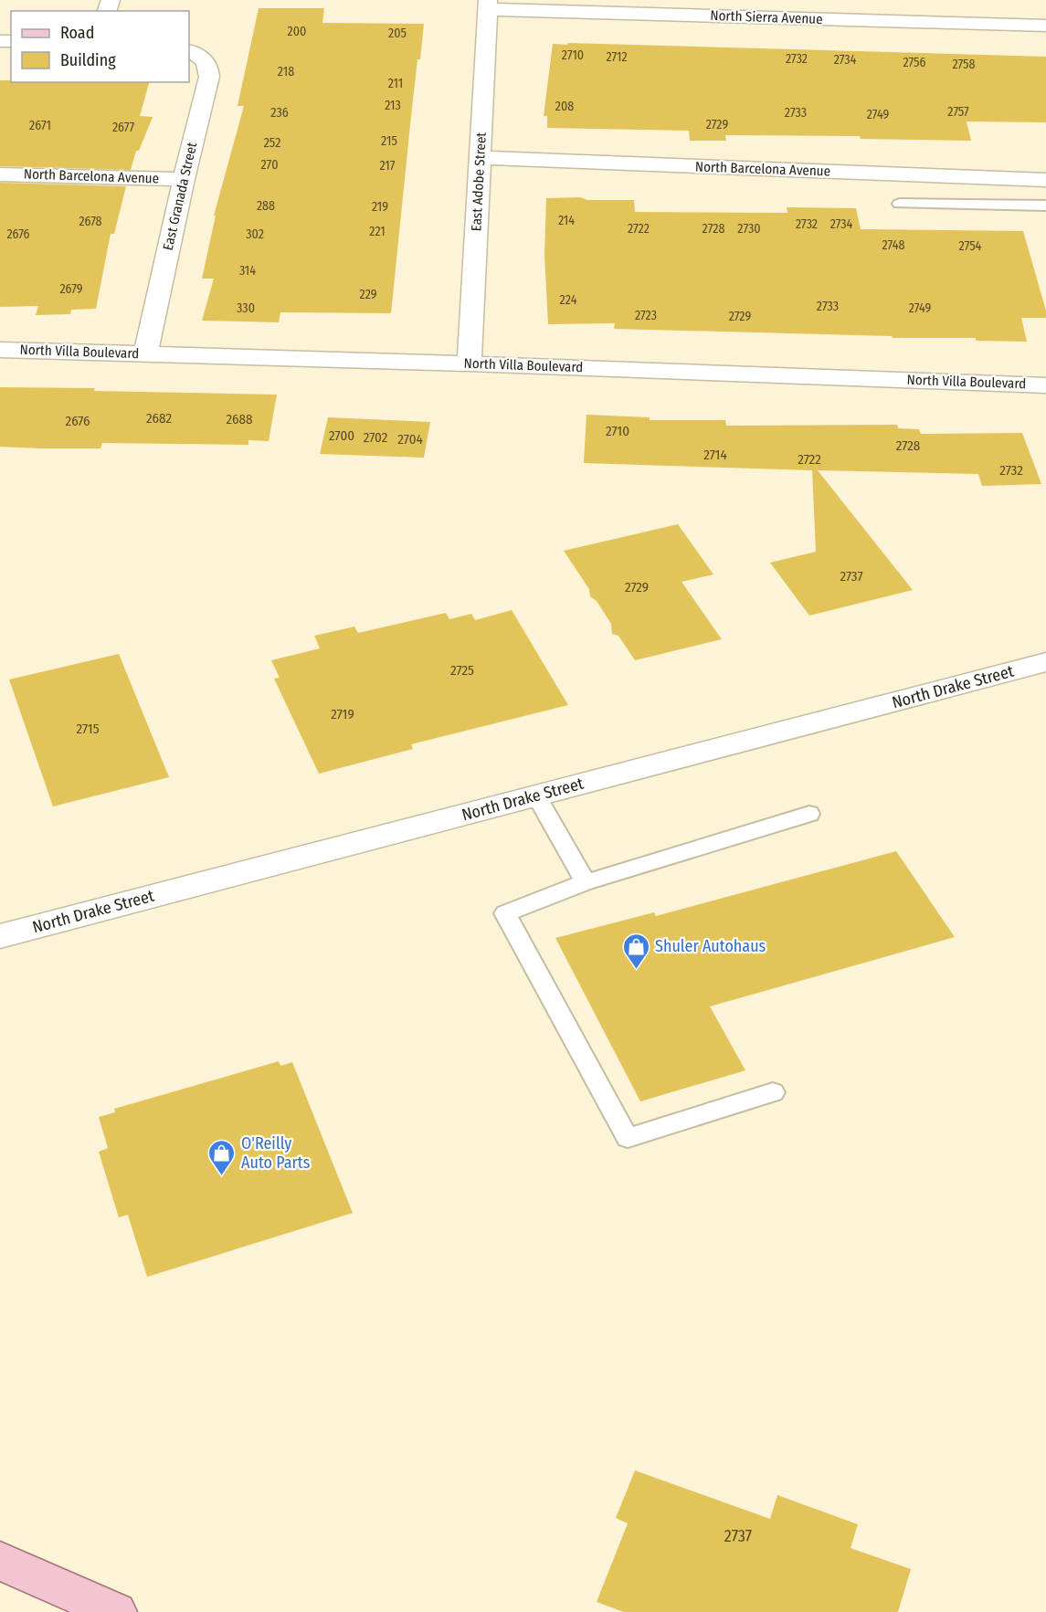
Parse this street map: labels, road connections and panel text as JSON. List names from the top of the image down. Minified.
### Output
{"streets":{"street":["North Sierra Avenue","North Barcelona Avenue","East Adobe Street","East Granada Street","North Villa Boulevard","North Drake Street"]},"crossings":[["North Sierra Avenue","East Adobe Street"],["North Barcelona Avenue","East Adobe Street"],["North Barcelona Avenue","East Granada Street"],["East Adobe Street","North Villa Boulevard"],["East Granada Street","North Villa Boulevard"]],"places":{"shop":["Shuler Autohaus","O'Reilly Auto Parts"]},"house_numbers":["200","205","2710","2712","2732","2734","2756","2758","218","211","213","208","2757","236","2733","2749","2729","2671","2677","215","252","270","217","288","219","214","2678","2732","2734","2722","2728","2730","221","2676","302","2748","2754","314","2679","229","224","2733","330","2749","2723","2729","2682","2688","2676","2710","2700","2702","2704","2728","2714","2722","2732","2737","2729","2725","2719","2715","2737"],"legend":["Road","Building"]}
